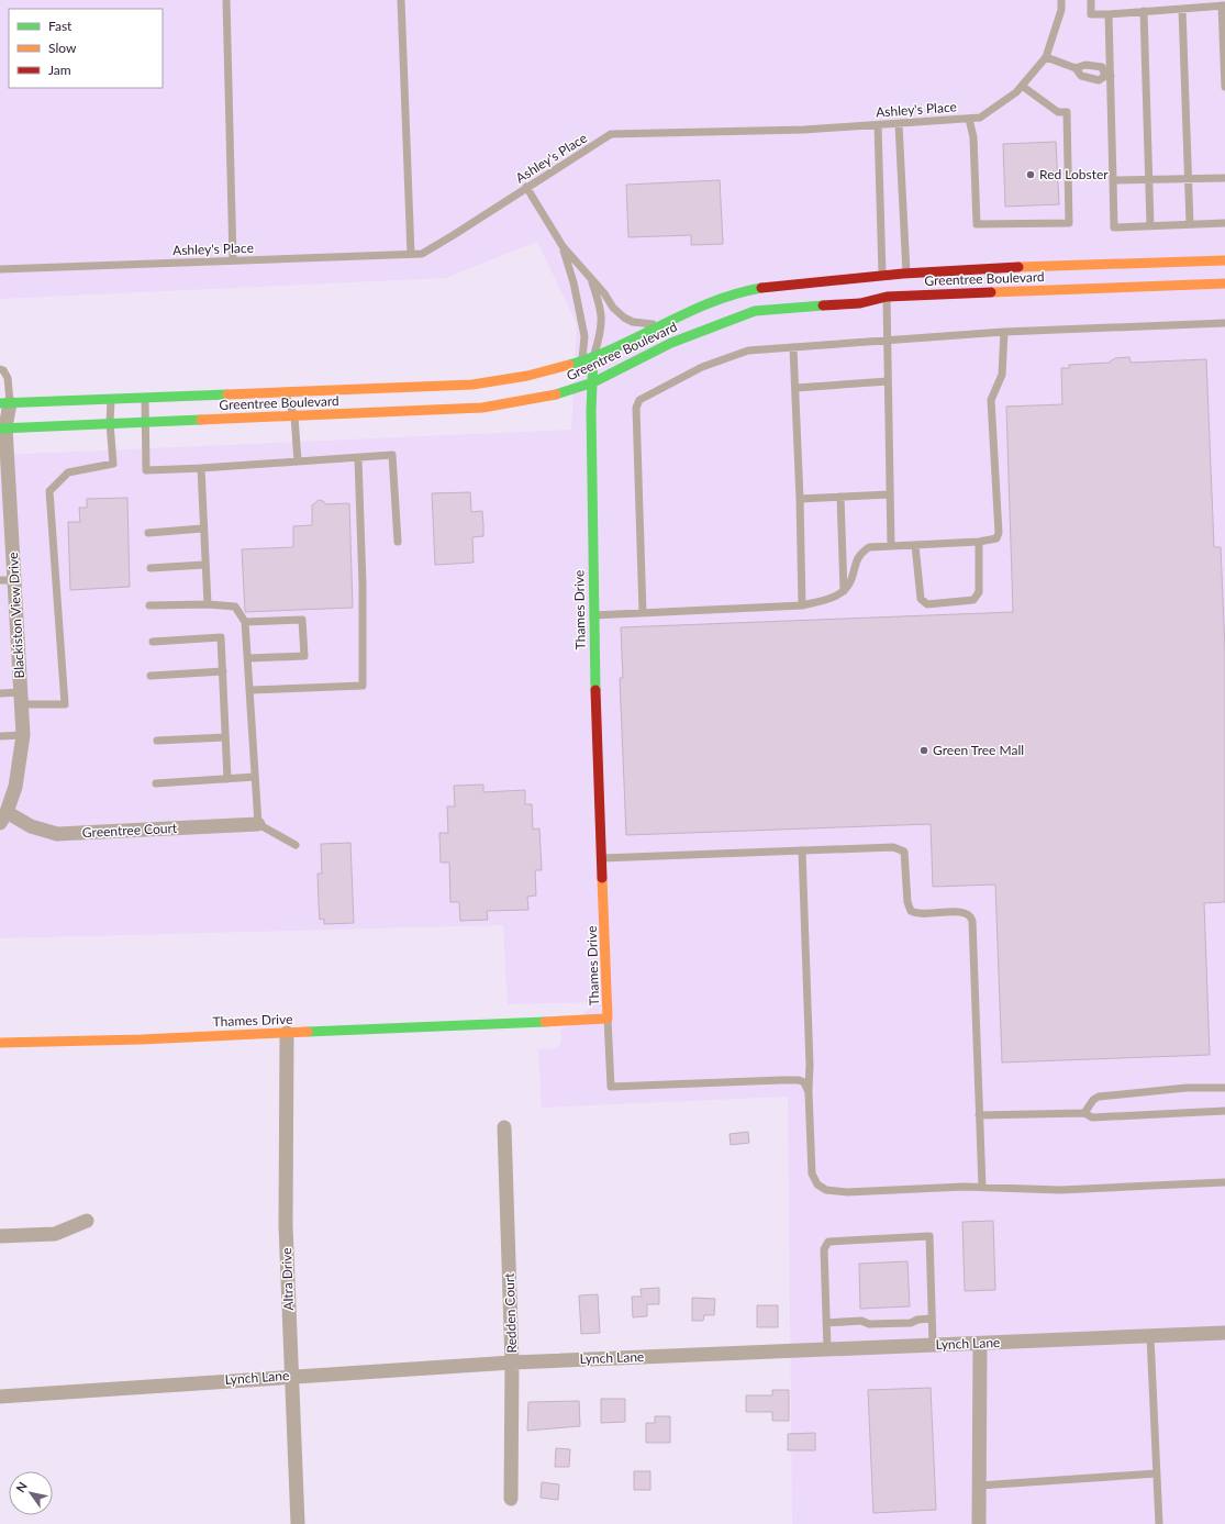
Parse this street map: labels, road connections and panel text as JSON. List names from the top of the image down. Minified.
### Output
{"streets":{"main road":["Greentree Boulevard","Thames Drive"],"street":["Blackiston View Drive","Greentree Court","Altra Drive","Redden Court","Lynch Lane"],"lane":["Ashley's Place"]},"crossings":[["Greentree Boulevard","Thames Drive"],["Greentree Boulevard","Blackiston View Drive"],["Thames Drive","Altra Drive"],["Blackiston View Drive","Greentree Court"],["Altra Drive","Lynch Lane"],["Redden Court","Lynch Lane"]],"places":["Red Lobster","Green Tree Mall"],"legend":["Fast","Slow","Jam"],"north":"top left"}
